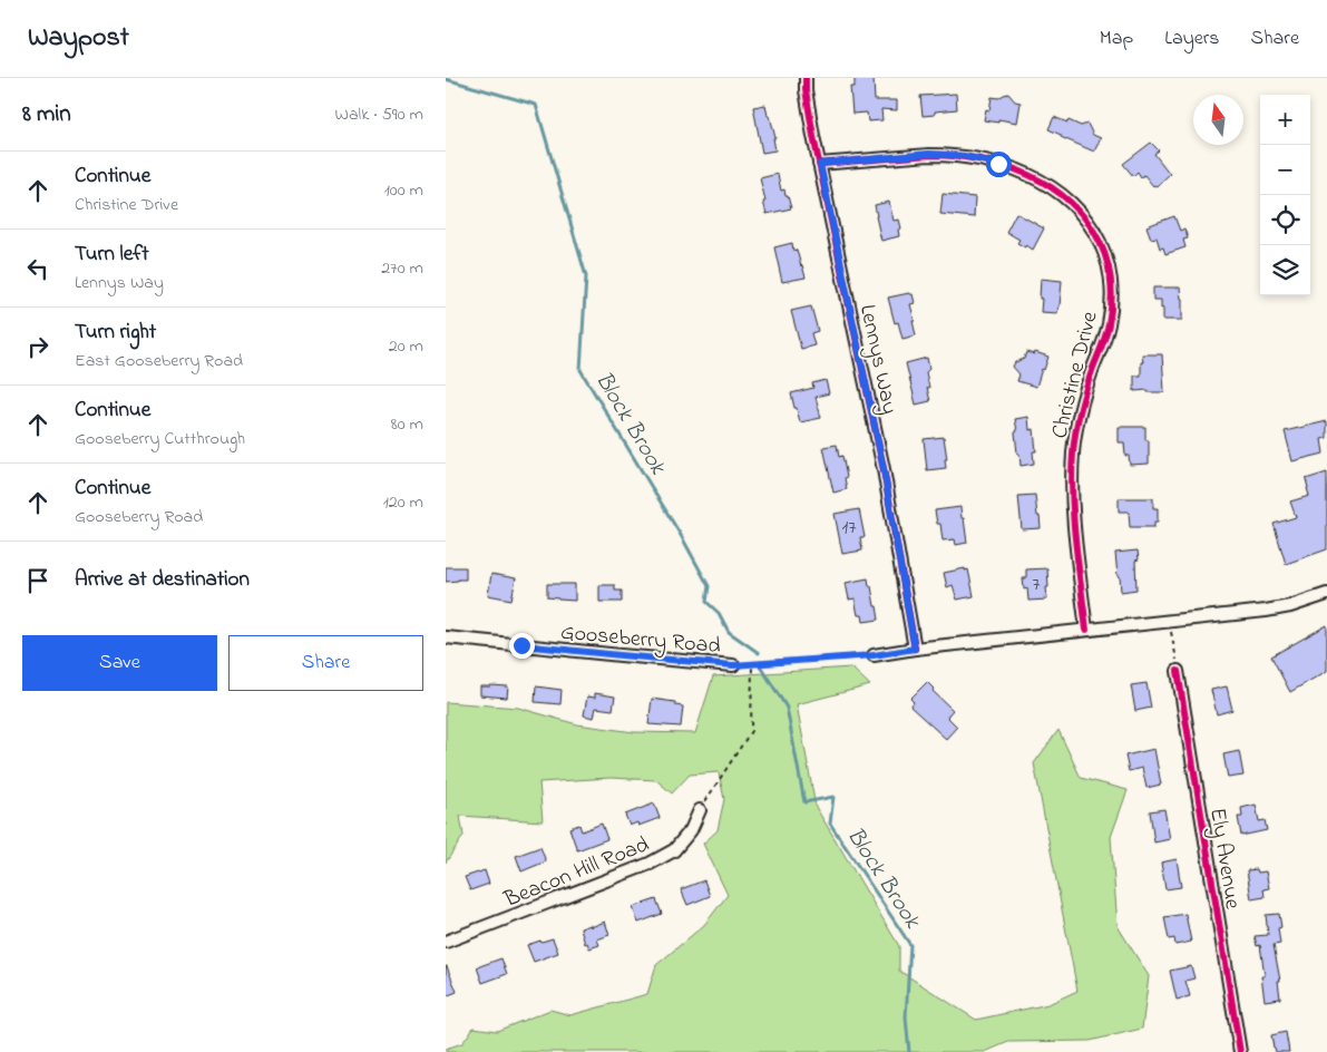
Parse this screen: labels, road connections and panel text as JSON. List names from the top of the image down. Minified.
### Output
{"streets":{"street":["Lennys Way","Christine Drive","Gooseberry Road","Ely Avenue","Beacon Hill Road"]},"crossings":[["Lennys Way","Christine Drive"]],"water":["Block Brook"],"house_numbers":["17","7"],"north":"top","page":{"header":"Waypost","nav":["Map","Layers","Share"],"heading":["8 min","Walk · 590 m"],"map_buttons":["+","−"],"list":[["Continue","Christine Drive","100 m"],["Turn left","Lennys Way","270 m"],["Turn right","East Gooseberry Road","20 m"],["Continue","Gooseberry Cutthrough","80 m"],["Continue","Gooseberry Road","120 m"],"Arrive at destination"],"buttons":["Save","Share"]}}
